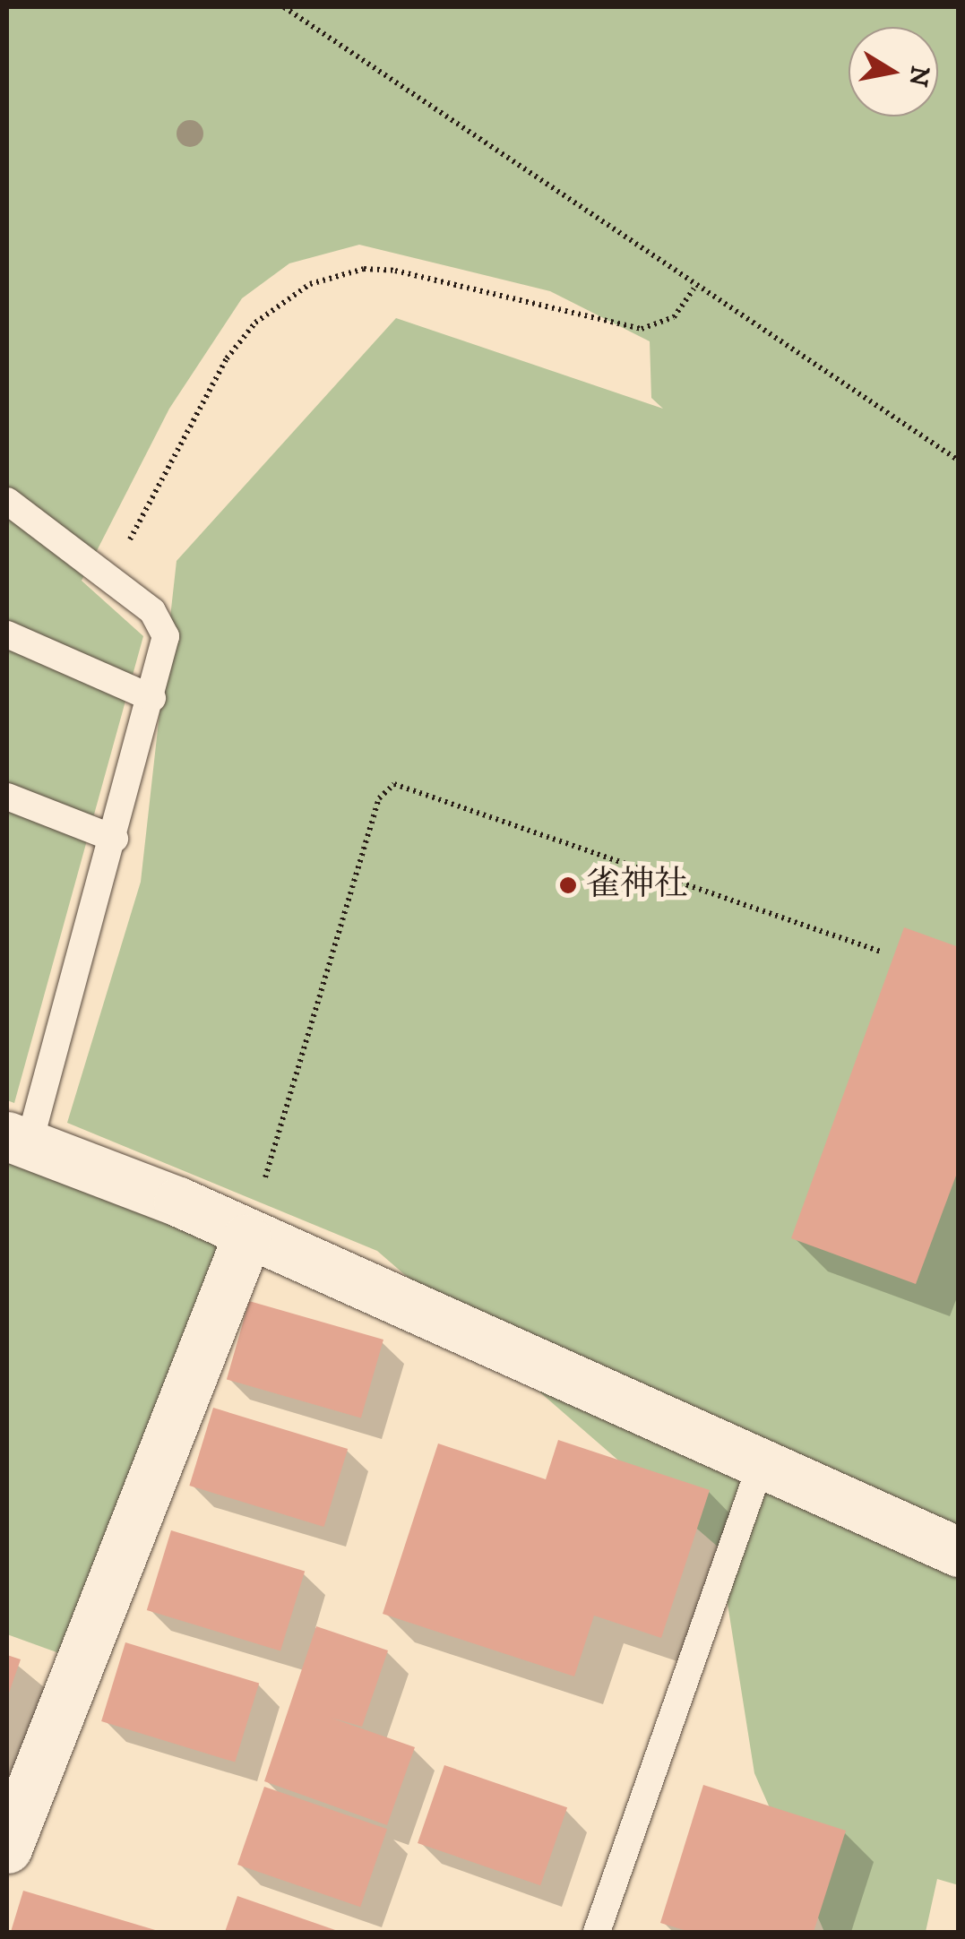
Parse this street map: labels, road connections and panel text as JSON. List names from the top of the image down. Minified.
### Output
{"places":["雀神社"],"north":"right"}
